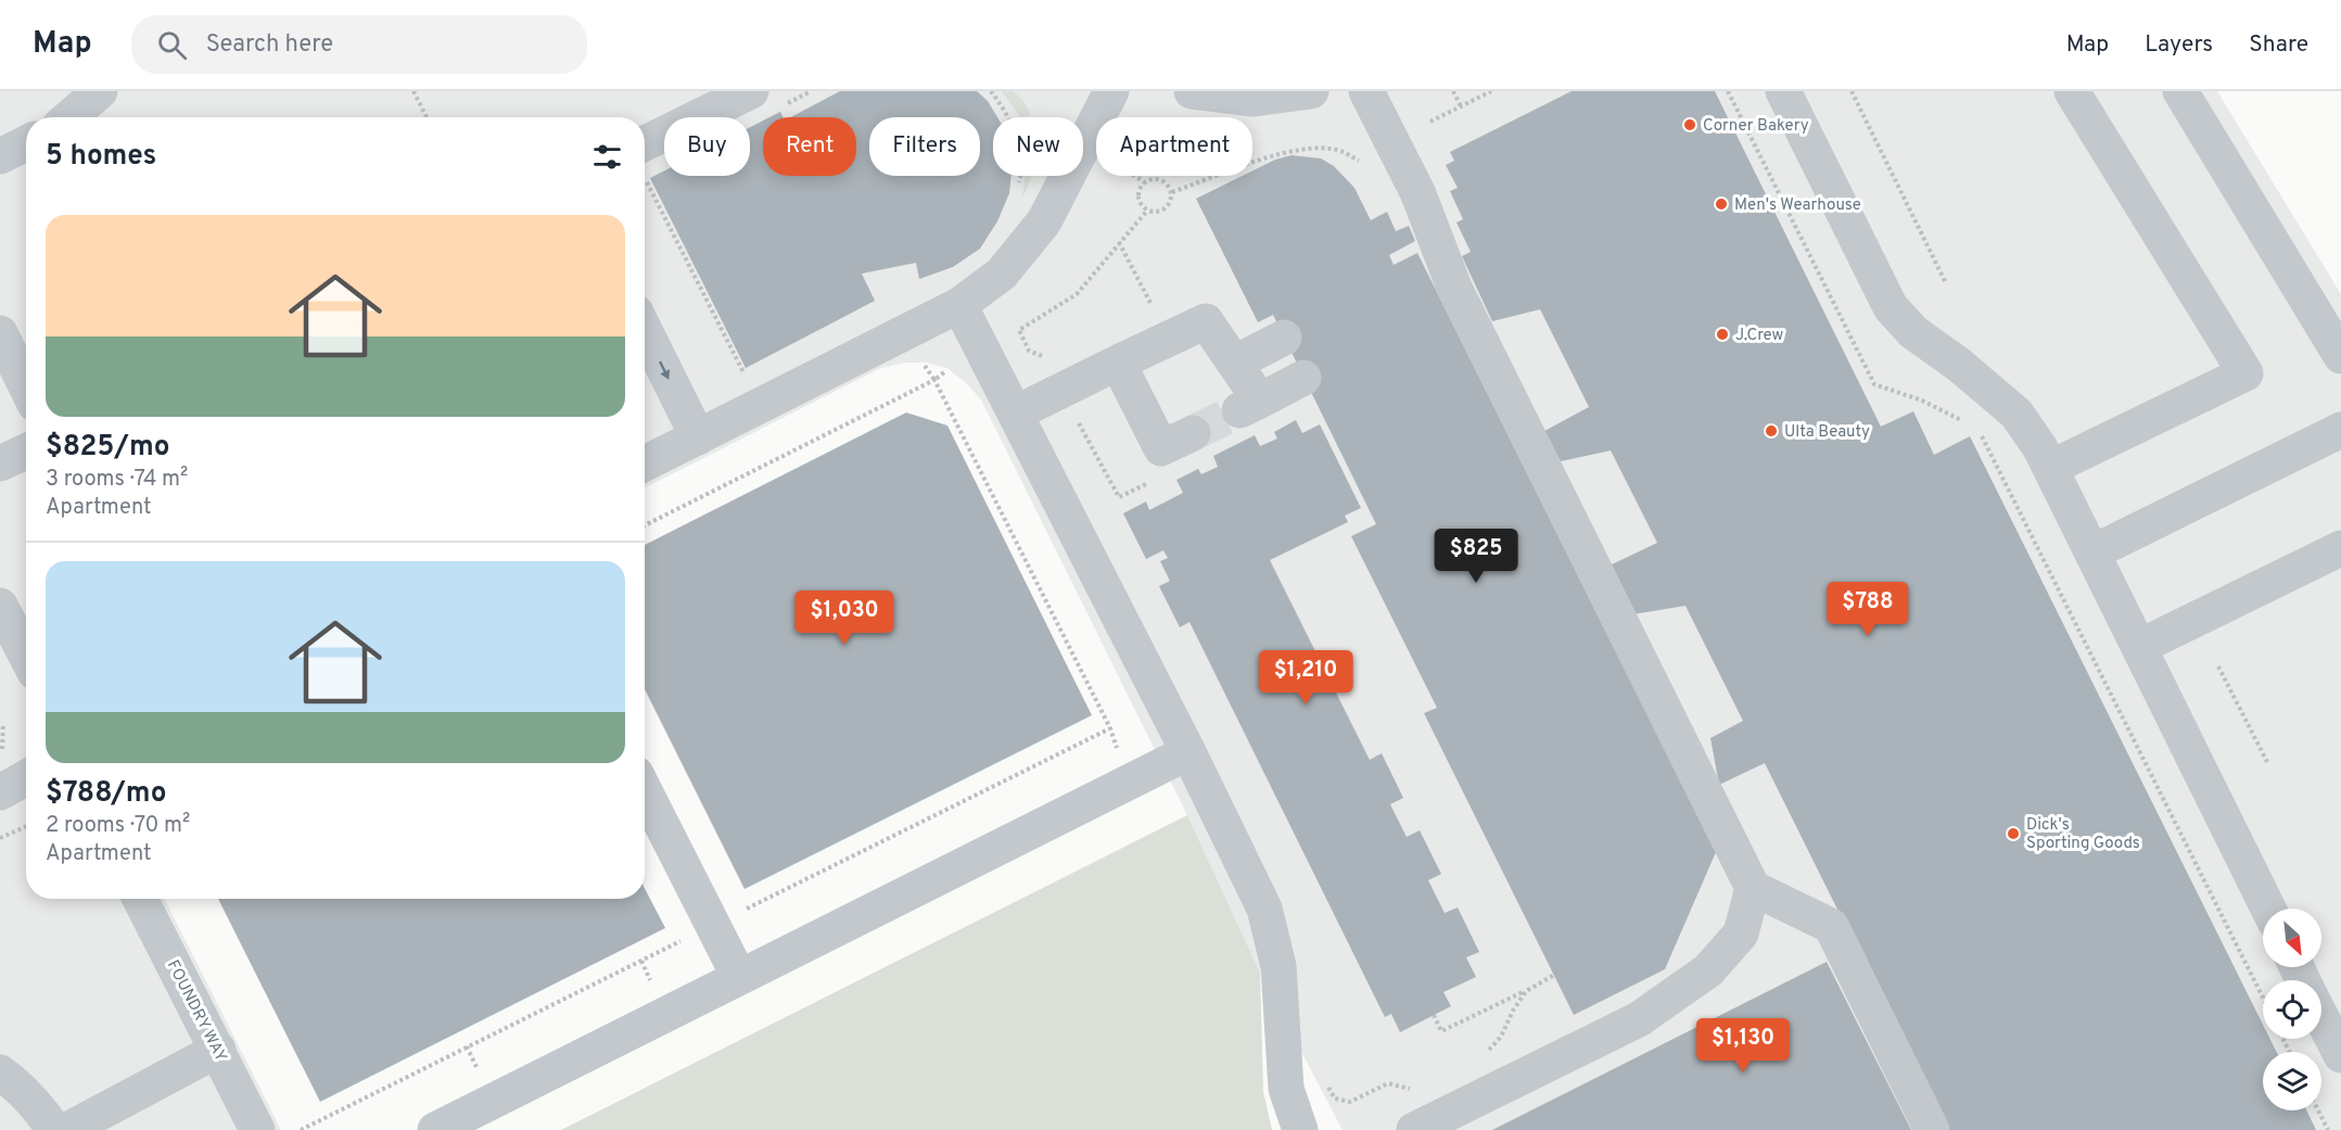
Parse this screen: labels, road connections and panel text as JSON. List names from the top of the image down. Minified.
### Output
{"streets":{"street":["FOUNDRY WAY"]},"places":["Corner Bakery","Men's Wearhouse","J.Crew","Ulta Beauty","Dick's Sporting Goods"],"north":"bottom right","page":{"header":"Map","search":"Search here","nav":["Map","Layers","Share"],"chip":["Buy","Rent","Filters","New","Apartment"],"heading":"5 homes","list":[{"name":"$825/mo","note":"3 rooms · 74 m² · Apartment"},{"name":"$788/mo","note":"2 rooms · 70 m² · Apartment"}],"price":["$825","$788","$1,030","$1,210","$1,130"]}}
